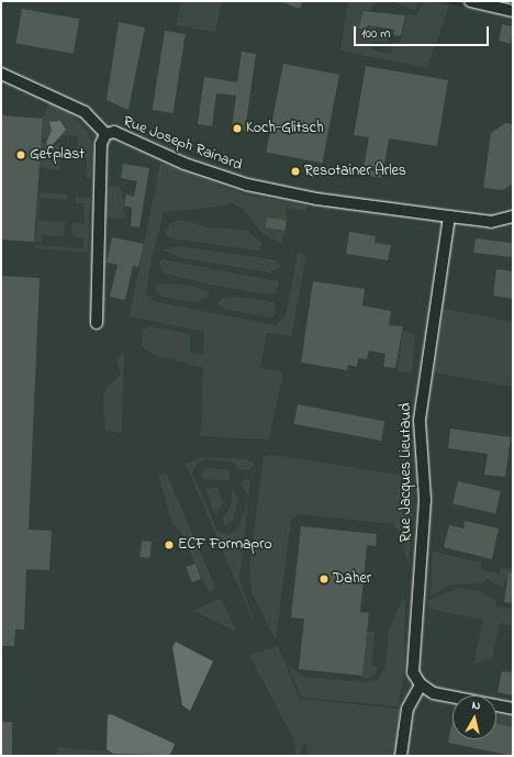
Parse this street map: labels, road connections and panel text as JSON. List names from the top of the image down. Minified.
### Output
{"streets":{"street":["Rue Joseph Rainard","Rue Jacques Lieutaud"]},"crossings":[["Rue Joseph Rainard","Rue Jacques Lieutaud"]],"places":["Koch-Glitsch","Gefplast","Resotainer Arles","ECF Formapro","Daher"],"scale_bar":"100 m","north":"top"}
